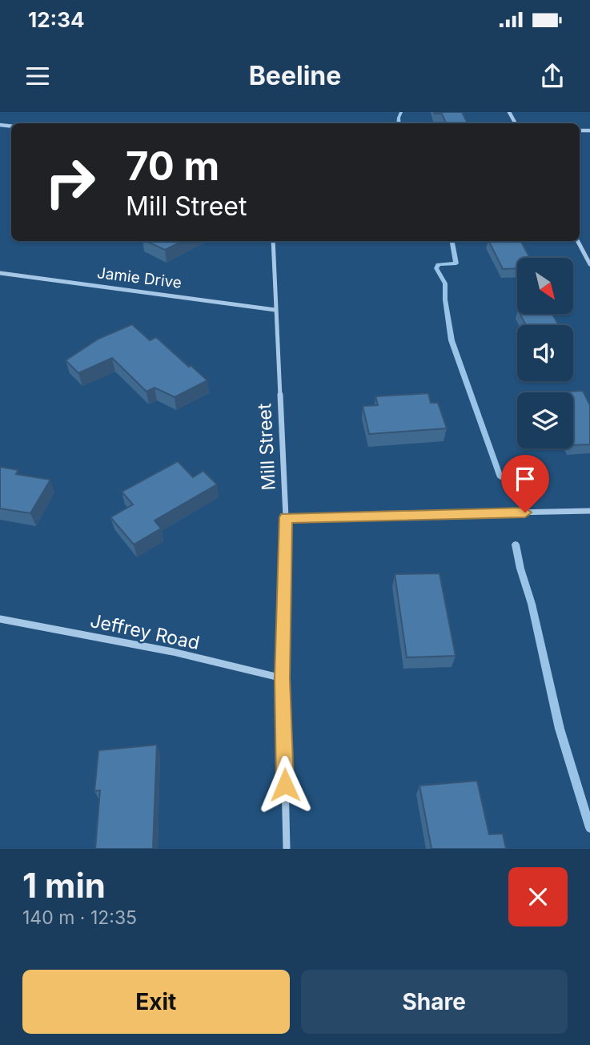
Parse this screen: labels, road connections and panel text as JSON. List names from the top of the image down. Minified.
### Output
{"streets":{"street":["Jamie Drive","Mill Street","Jeffrey Road"]},"crossings":[["Jamie Drive","Mill Street"],["Mill Street","Jeffrey Road"]],"north":"bottom right","page":{"status":"12:34","header":"Beeline","turn":["70 m","Mill Street"],"heading":["1 min","140 m · 12:35"],"buttons":["Exit","Share"]}}
